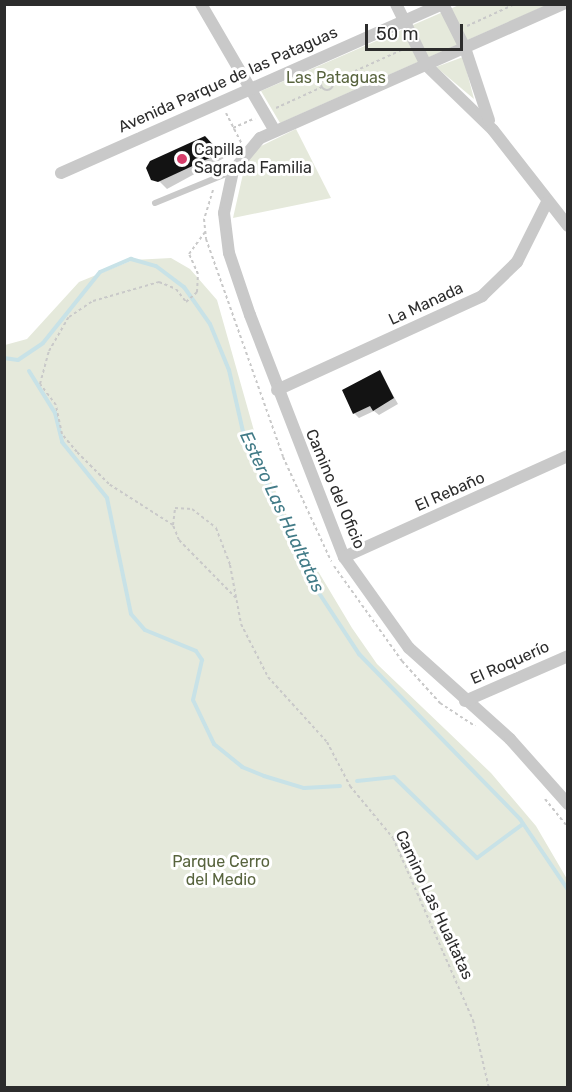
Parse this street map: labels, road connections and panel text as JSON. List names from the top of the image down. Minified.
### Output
{"streets":{"street":["Avenida Parque de las Pataguas","La Manada","Camino del Oficio","El Rebaño","El Roquerío"],"path":["Camino Las Hualtatas"]},"crossings":[["La Manada","Camino del Oficio"],["Camino del Oficio","El Rebaño"],["Camino del Oficio","El Roquerío"]],"water":["Estero Las Hualtatas"],"parks":["Las Pataguas","Parque Cerro del Medio"],"places":["Capilla Sagrada Familia"],"scale_bar":"50 m"}
